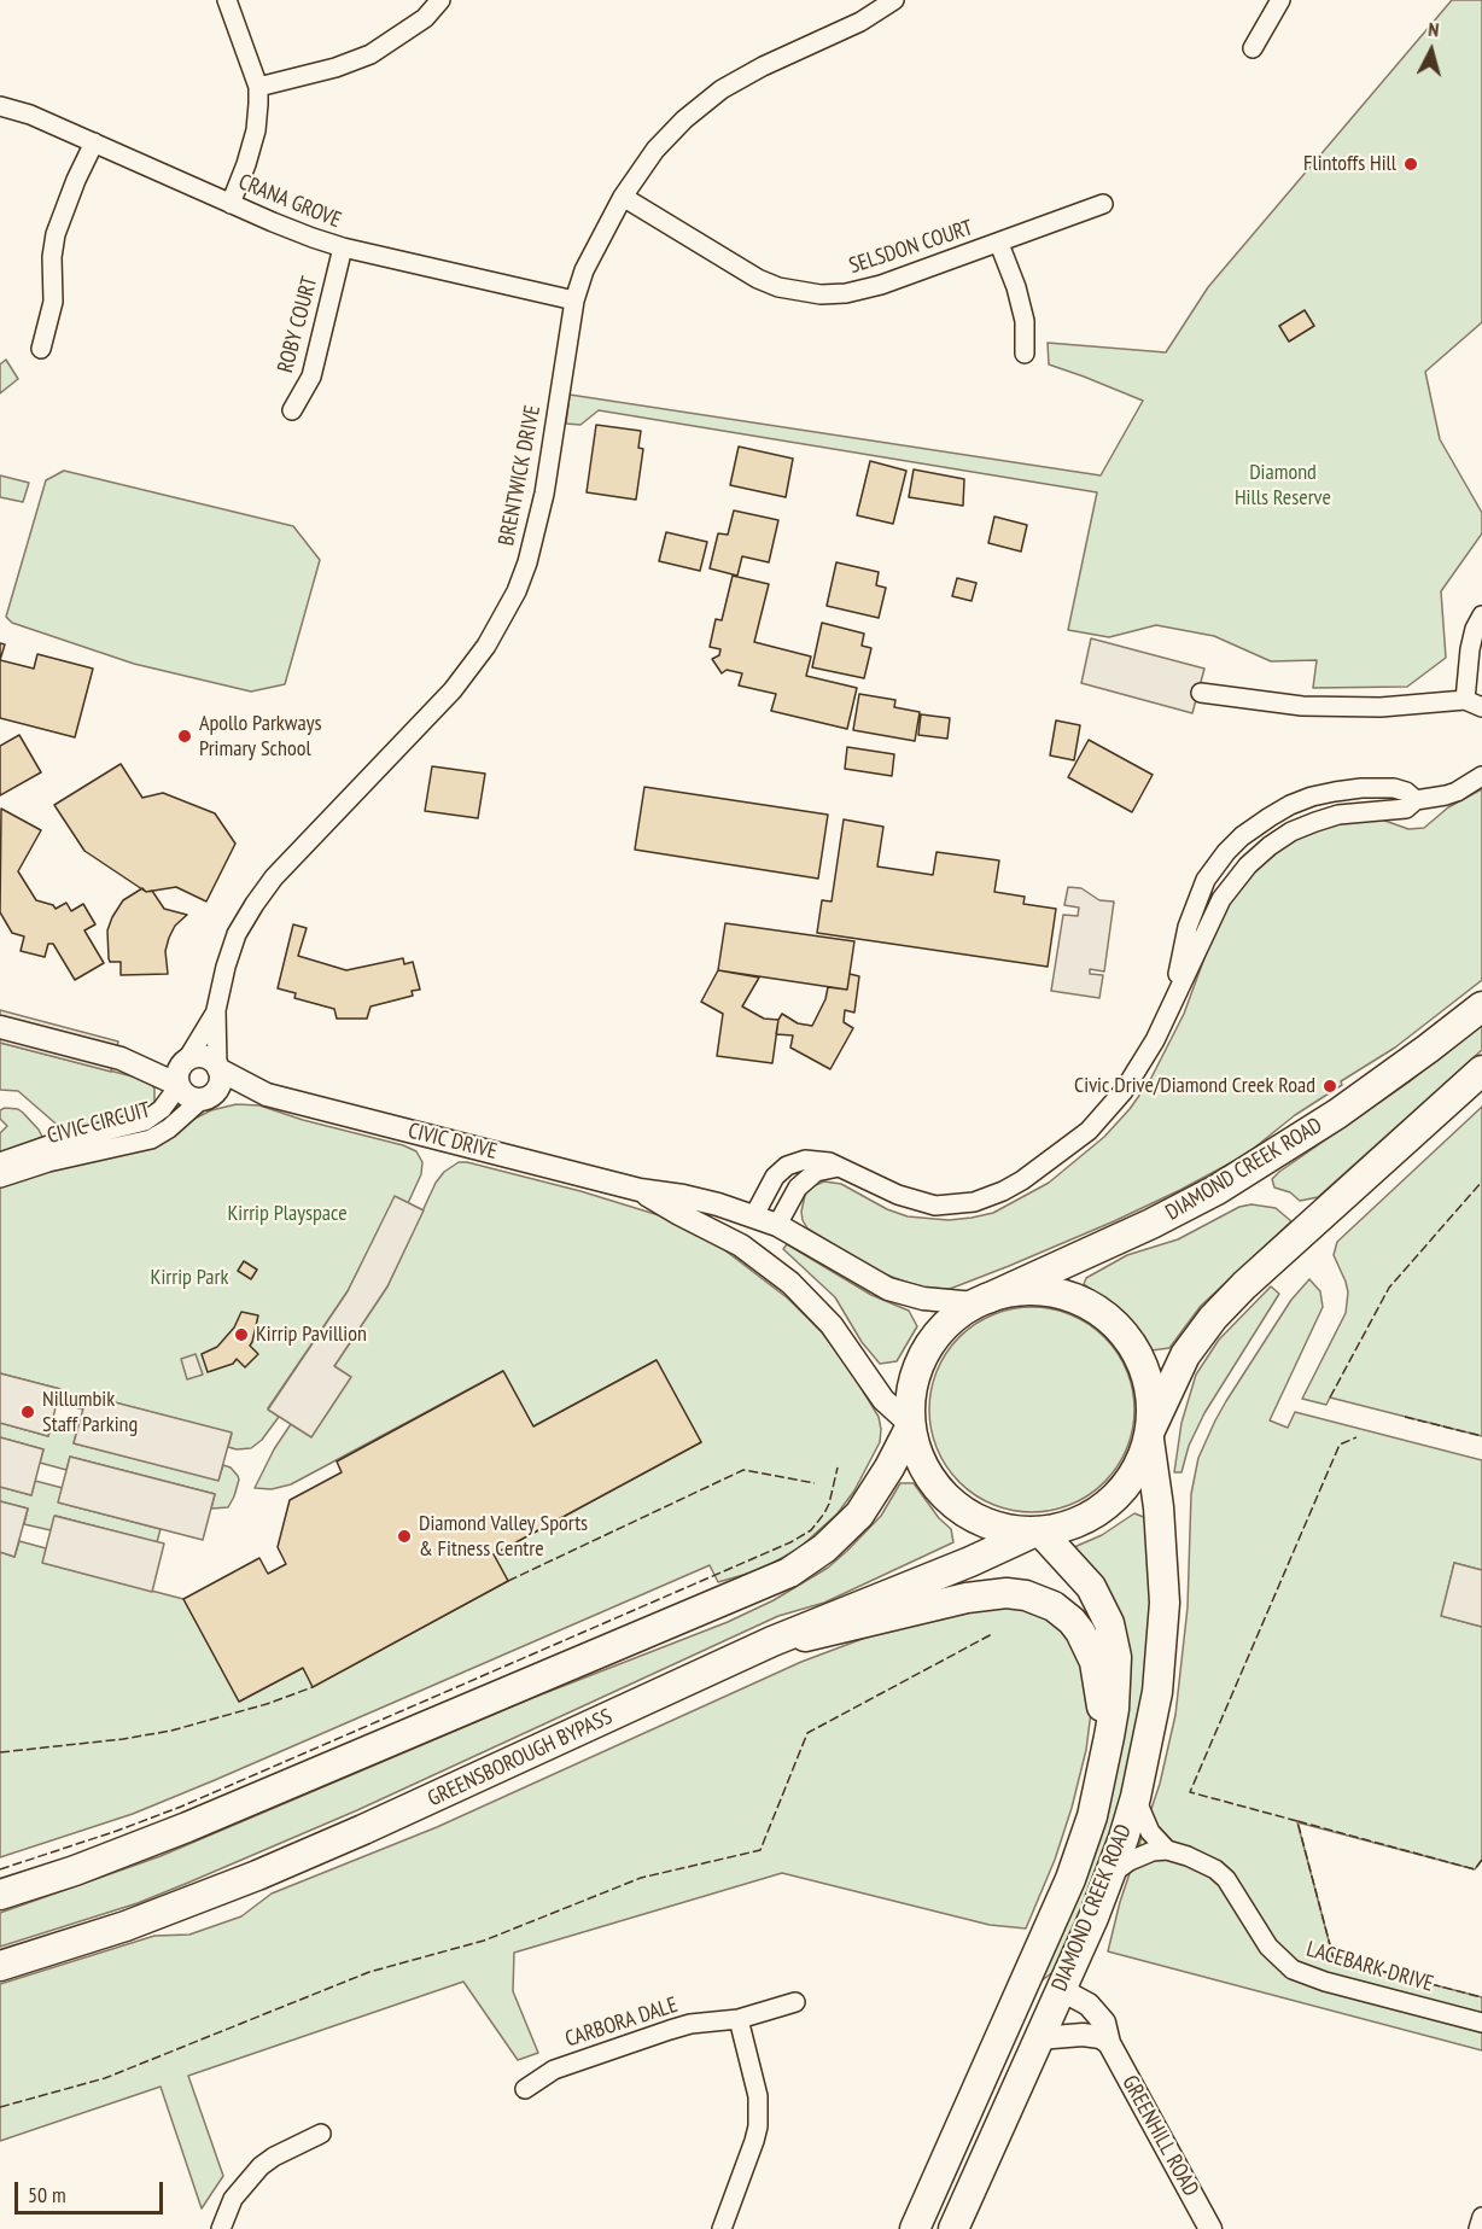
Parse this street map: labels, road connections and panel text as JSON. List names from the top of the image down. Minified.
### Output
{"streets":{"main road":["DIAMOND CREEK ROAD","GREENSBOROUGH BYPASS","GREENHILL ROAD"],"street":["CRANA GROVE","SELSDON COURT","ROBY COURT","BRENTWICK DRIVE","CIVIC CIRCUIT","CIVIC DRIVE","LACEBARK DRIVE","CARBORA DALE"]},"crossings":[["CRANA GROVE","ROBY COURT"],["CRANA GROVE","BRENTWICK DRIVE"],["SELSDON COURT","BRENTWICK DRIVE"],["BRENTWICK DRIVE","CIVIC CIRCUIT"],["BRENTWICK DRIVE","CIVIC DRIVE"],["CIVIC CIRCUIT","CIVIC DRIVE"],["CIVIC DRIVE","DIAMOND CREEK ROAD"],["CIVIC DRIVE","GREENSBOROUGH BYPASS"],["DIAMOND CREEK ROAD","GREENSBOROUGH BYPASS"],["DIAMOND CREEK ROAD","GREENHILL ROAD"]],"parks":["Diamond Hills Reserve","Kirrip Playspace","Kirrip Park"],"places":["Flintoffs Hill","Apollo Parkways Primary School","Civic Drive/Diamond Creek Road","Kirrip Pavillion","Nillumbik Staff Parking","Diamond Valley Sports & Fitness Centre"],"scale_bar":"50 m","north":"top"}
